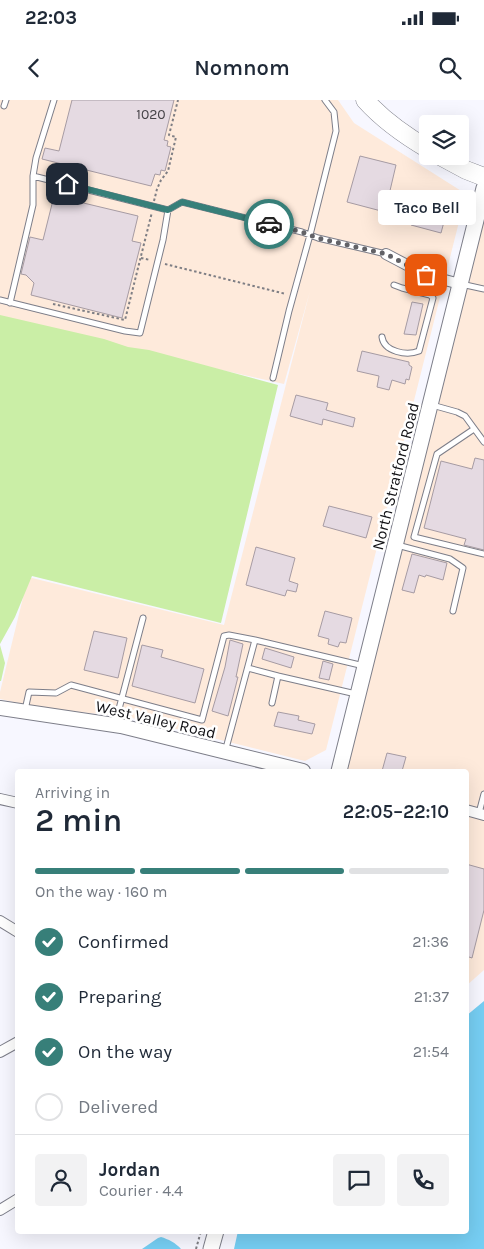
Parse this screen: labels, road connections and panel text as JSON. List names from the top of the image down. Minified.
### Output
{"streets":{"main road":["North Stratford Road","West Valley Road"]},"places":["Taco Bell"],"house_numbers":["1020"],"page":{"status":"22:03","header":"Nomnom","bubble":"Taco Bell","heading":["2 min","Arriving in","22:05–22:10"],"panel":["Jordan","Courier · 4.4"],"bar":"On the way · 160 m","list":[["Confirmed","21:36"],["Preparing","21:37"],["On the way","21:54"],"Delivered"]}}
